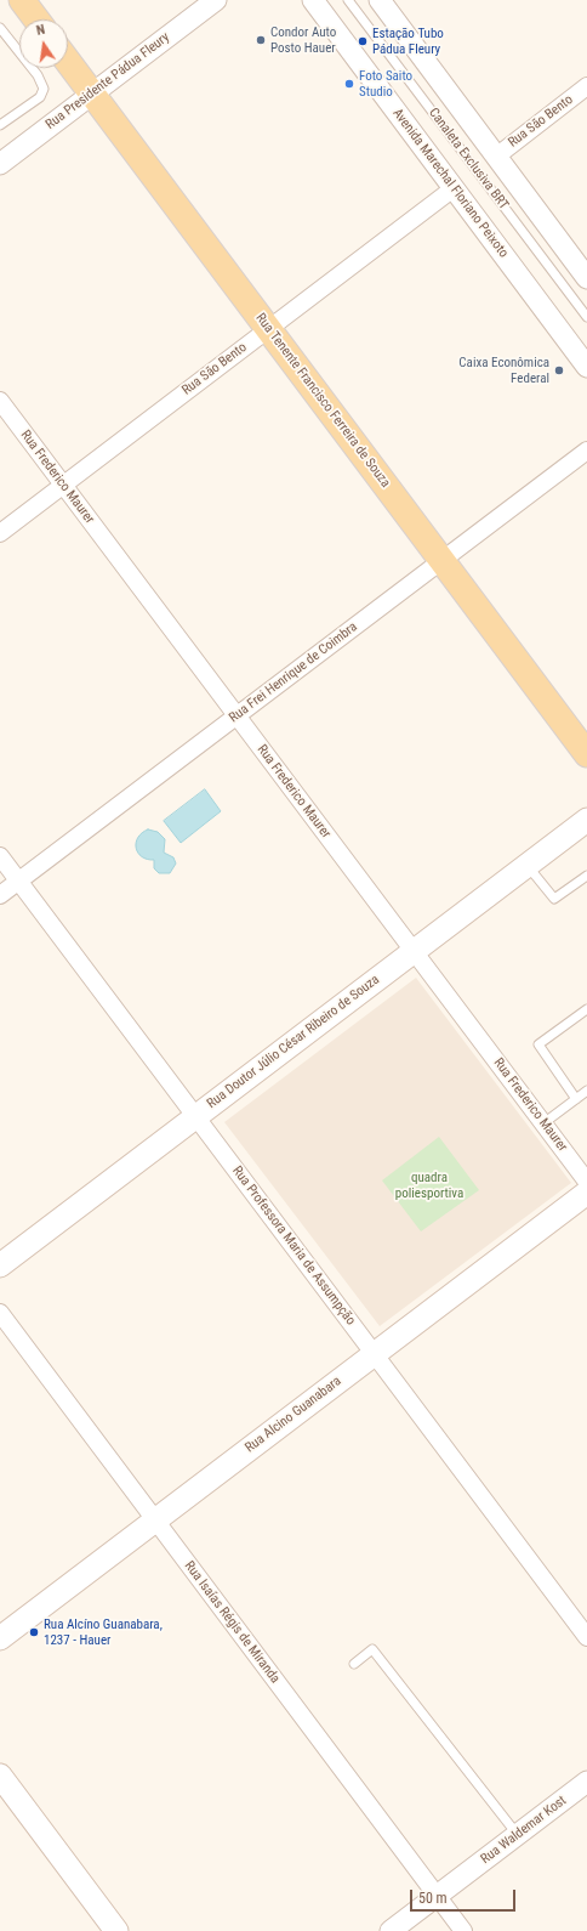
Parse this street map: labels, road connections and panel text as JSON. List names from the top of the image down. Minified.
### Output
{"streets":{"main road":["Rua Tenente Francisco Ferreira de Souza","Rua Doutor Júlio César Ribeiro de Souza","Rua Alcino Guanabara"],"street":["Rua Presidente Pádua Fleury","Rua São Bento","Avenida Marechal Floriano Peixoto","Rua Frederico Maurer","Rua Frei Henrique de Coimbra","Rua Professora Maria de Assumpção","Rua Isaías Régis de Miranda","Rua Waldemar Kost"],"lane":["Canaleta Exclusiva BRT"]},"crossings":[["Rua Presidente Pádua Fleury","Rua Tenente Francisco Ferreira de Souza"],["Rua São Bento","Avenida Marechal Floriano Peixoto"],["Rua São Bento","Rua Tenente Francisco Ferreira de Souza"],["Rua São Bento","Rua Frederico Maurer"],["Rua Tenente Francisco Ferreira de Souza","Rua Frei Henrique de Coimbra"],["Rua Frederico Maurer","Rua Frei Henrique de Coimbra"],["Rua Frederico Maurer","Rua Doutor Júlio César Ribeiro de Souza"],["Rua Frei Henrique de Coimbra","Rua Professora Maria de Assumpção"],["Rua Doutor Júlio César Ribeiro de Souza","Rua Professora Maria de Assumpção"],["Rua Professora Maria de Assumpção","Rua Alcino Guanabara"],["Rua Alcino Guanabara","Rua Isaías Régis de Miranda"],["Rua Isaías Régis de Miranda","Rua Waldemar Kost"]],"parks":["quadra poliesportiva"],"places":["Condor Auto Posto Hauer","Estação Tubo Pádua Fleury","Foto Saito Studio","Caixa Econômica Federal","Rua Alcíno Guanabara, 1237 - Hauer"],"scale_bar":"50 m","north":"top"}
